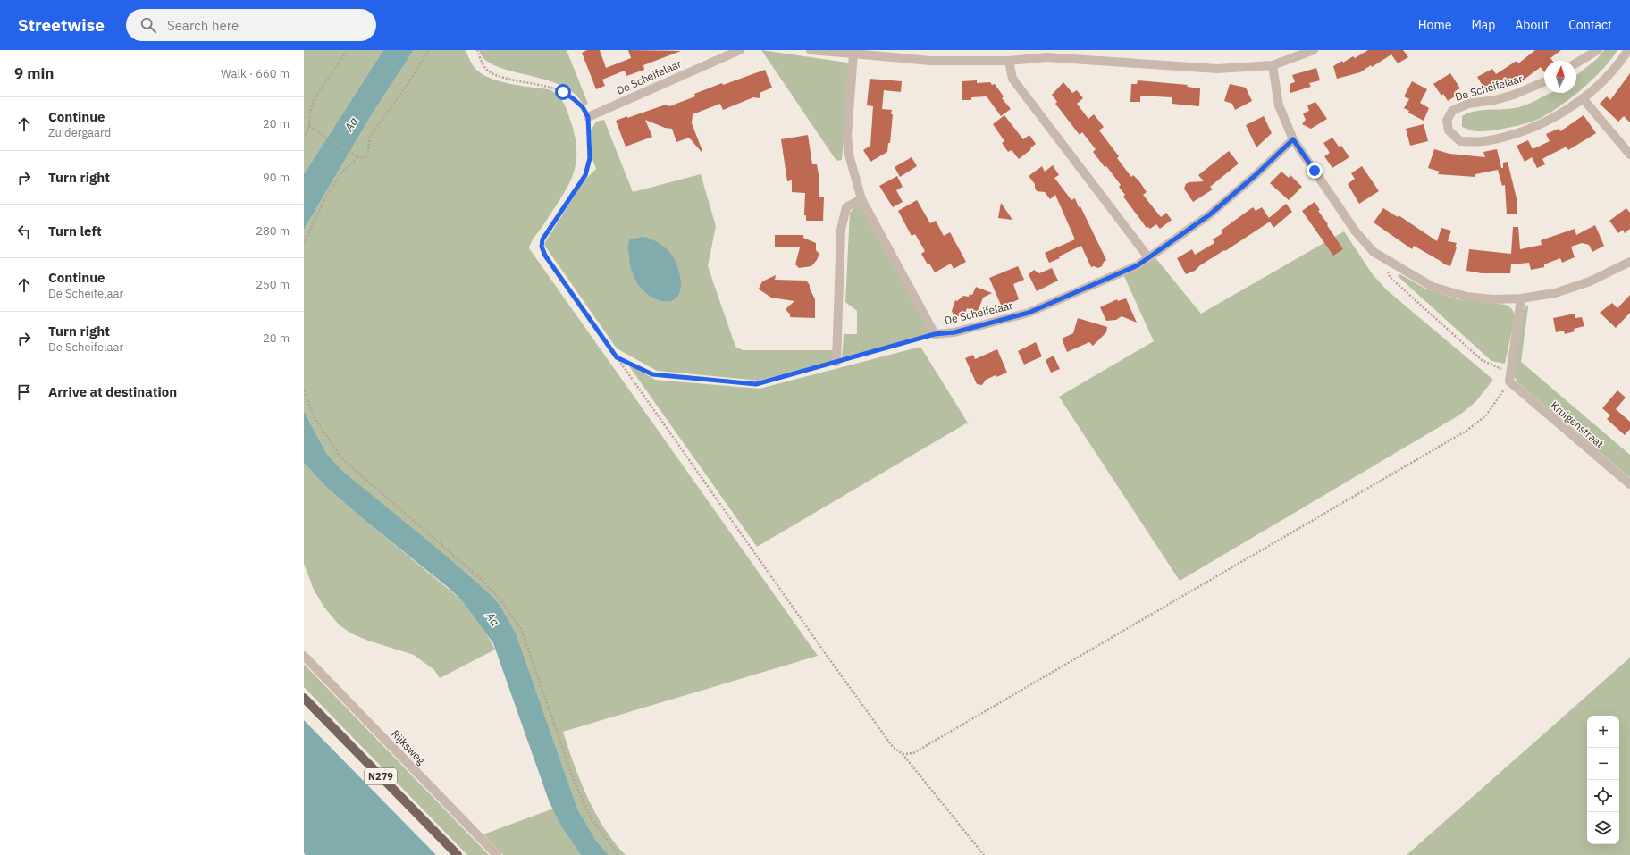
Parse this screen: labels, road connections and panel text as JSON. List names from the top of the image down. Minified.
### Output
{"streets":{"main road":["N279"],"street":["De Scheifelaar","Kruigenstraat","Rijksweg"]},"water":["Aa"],"north":"top","page":{"header":"Streetwise","search":"Search here","nav":["Home","Map","About","Contact"],"heading":["9 min","Walk · 660 m"],"list":[["Continue","Zuidergaard","20 m"],["Turn right","90 m"],["Turn left","280 m"],["Continue","De Scheifelaar","250 m"],["Turn right","De Scheifelaar","20 m"],"Arrive at destination"],"map_buttons":["+","−"]}}
